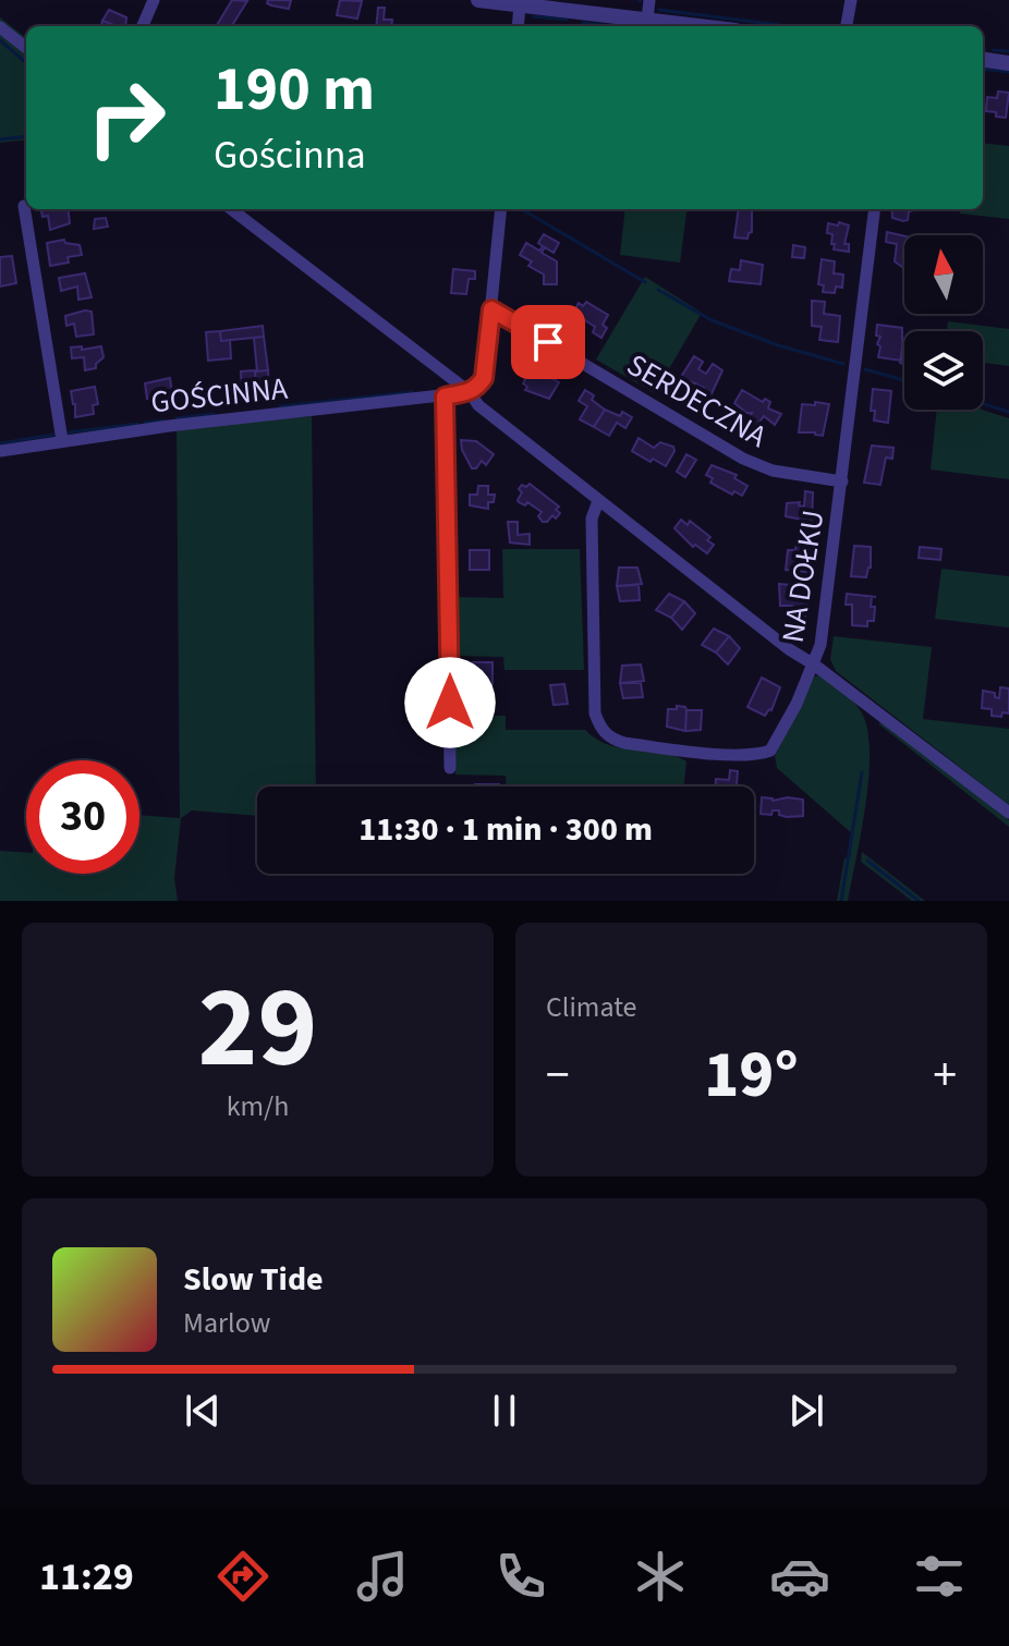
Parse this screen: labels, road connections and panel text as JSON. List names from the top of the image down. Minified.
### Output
{"streets":{"street":["GOŚCINNA","SERDECZNA","NA DOŁKU"]},"crossings":[["SERDECZNA","NA DOŁKU"]],"north":"top","page":{"turn":["190 m","Gościnna"],"limit":"30","trip":"11:30 · 1 min · 300 m","tile":[["29","km/h"],"Climate"],"heat":["−","19°","+"],"song":["Slow Tide","Marlow"],"tabs":"11:29"}}
